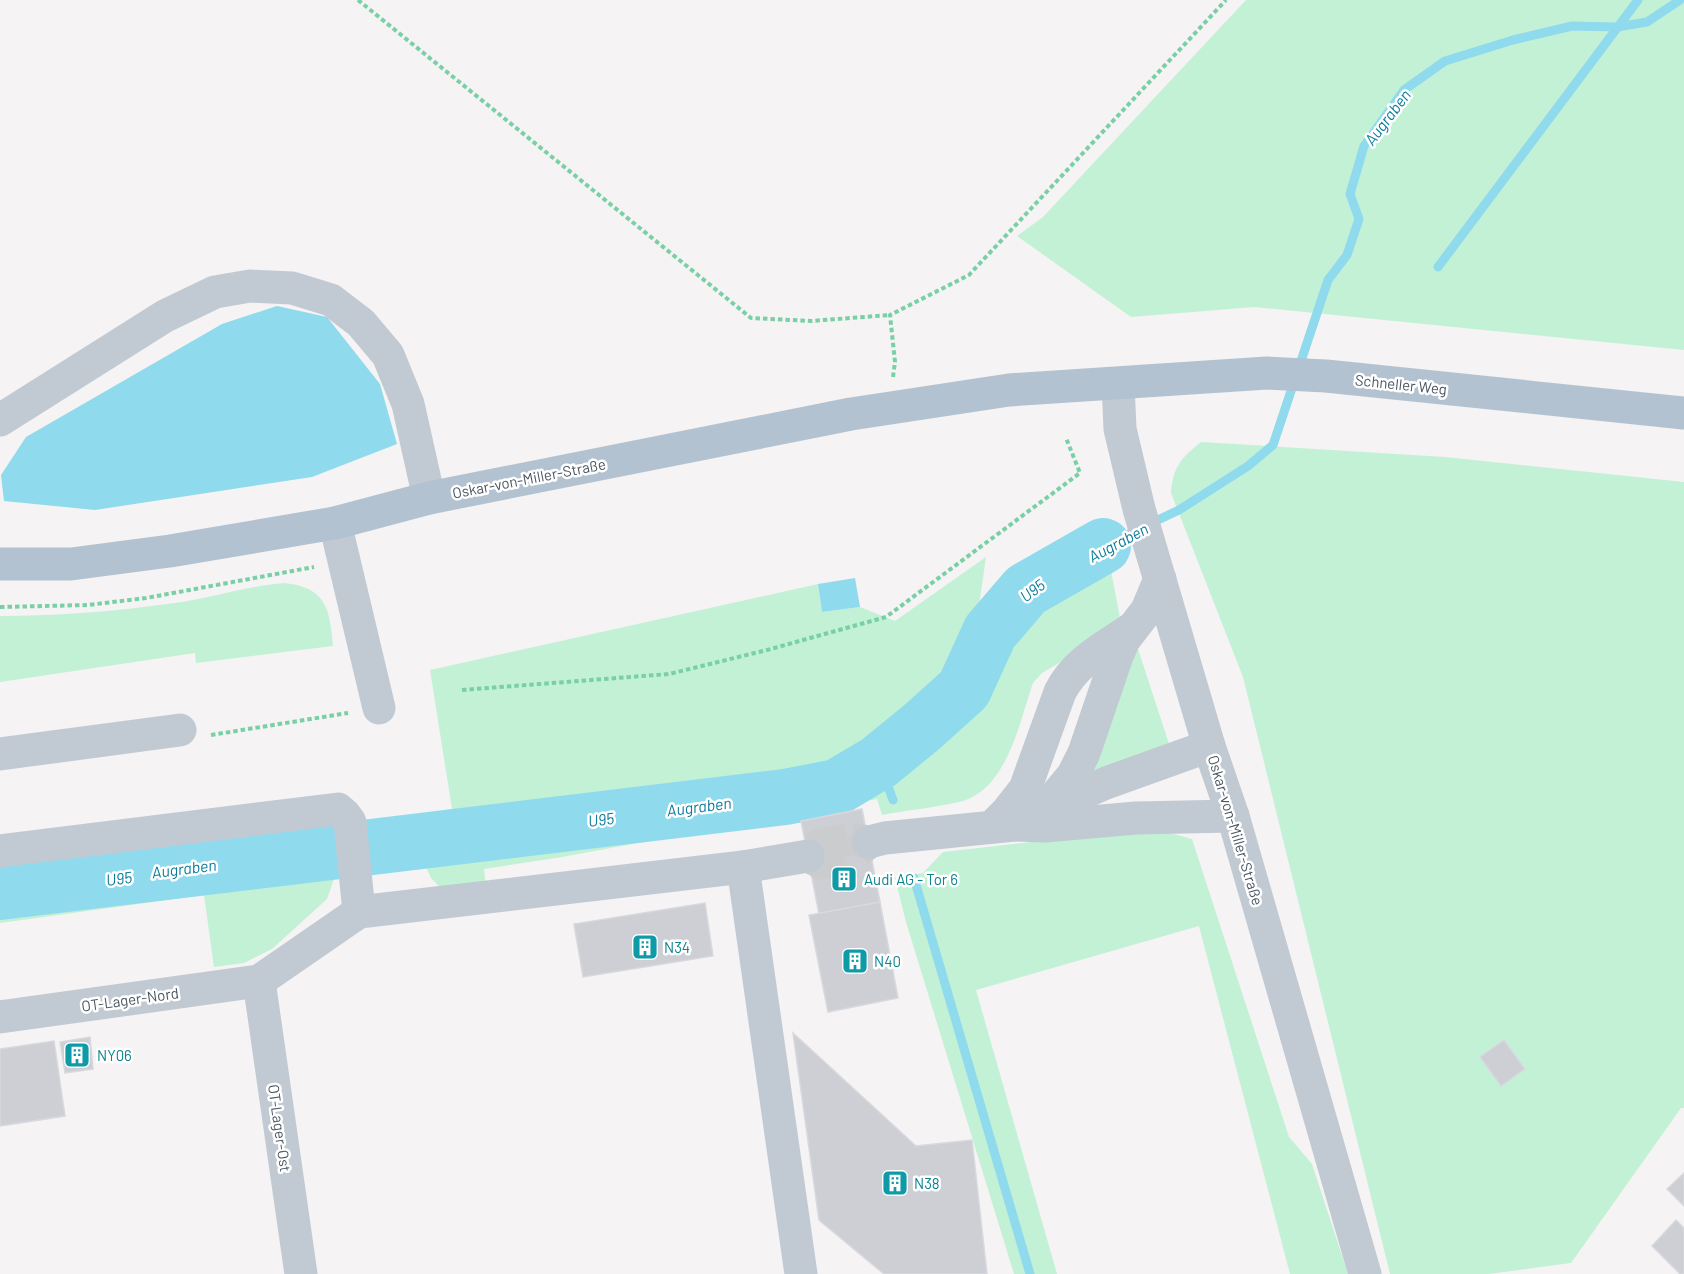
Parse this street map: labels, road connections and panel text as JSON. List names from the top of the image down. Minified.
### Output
{"streets":{"main road":["Schneller Weg","Oskar-von-Miller-Straße"],"street":["OT-Lager-Nord","OT-Lager-Ost"]},"crossings":[["Schneller Weg","Oskar-von-Miller-Straße"],["OT-Lager-Nord","OT-Lager-Ost"]],"water":["Augraben","U95"],"places":{"building":["Audi AG - Tor 6","N34","N40","NY06","N38"]}}
